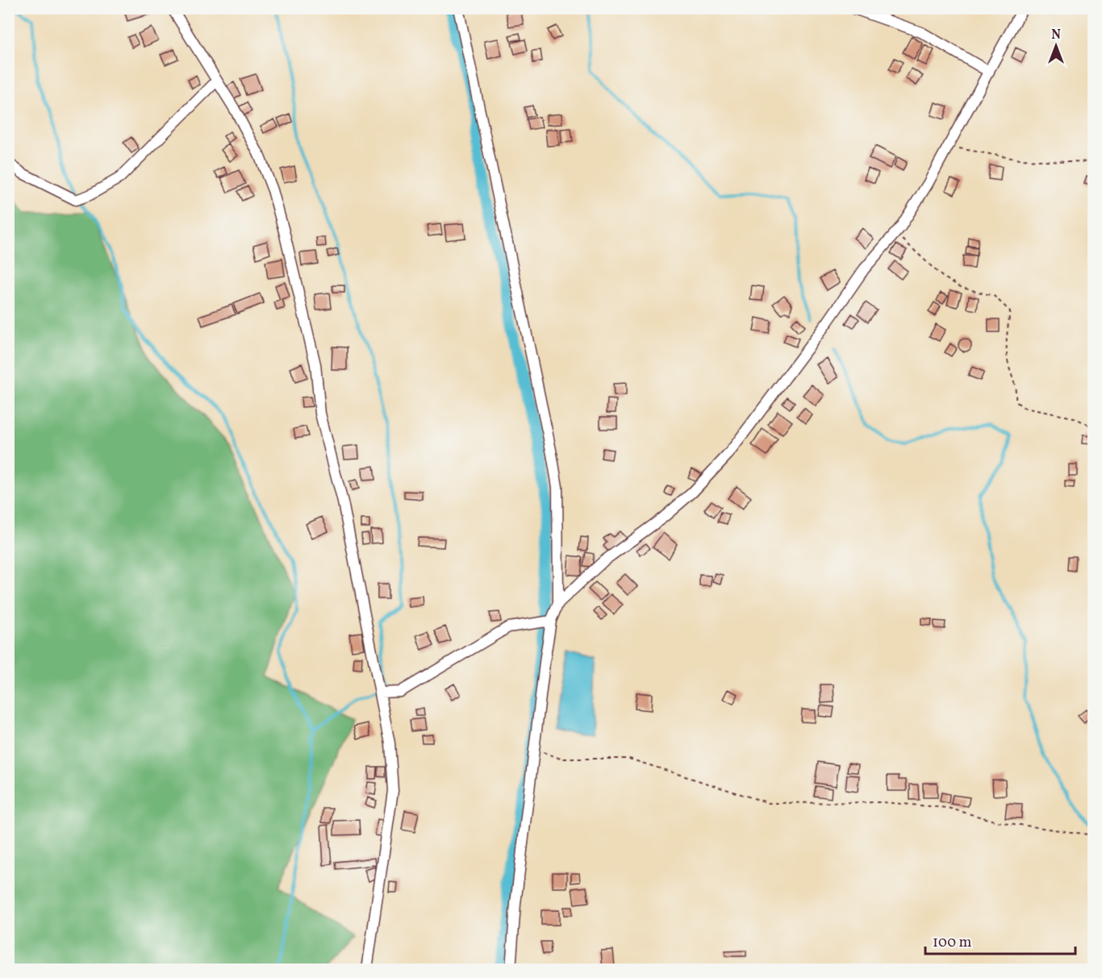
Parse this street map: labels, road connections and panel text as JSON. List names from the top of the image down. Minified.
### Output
{"scale_bar":"100 m","north":"top"}
